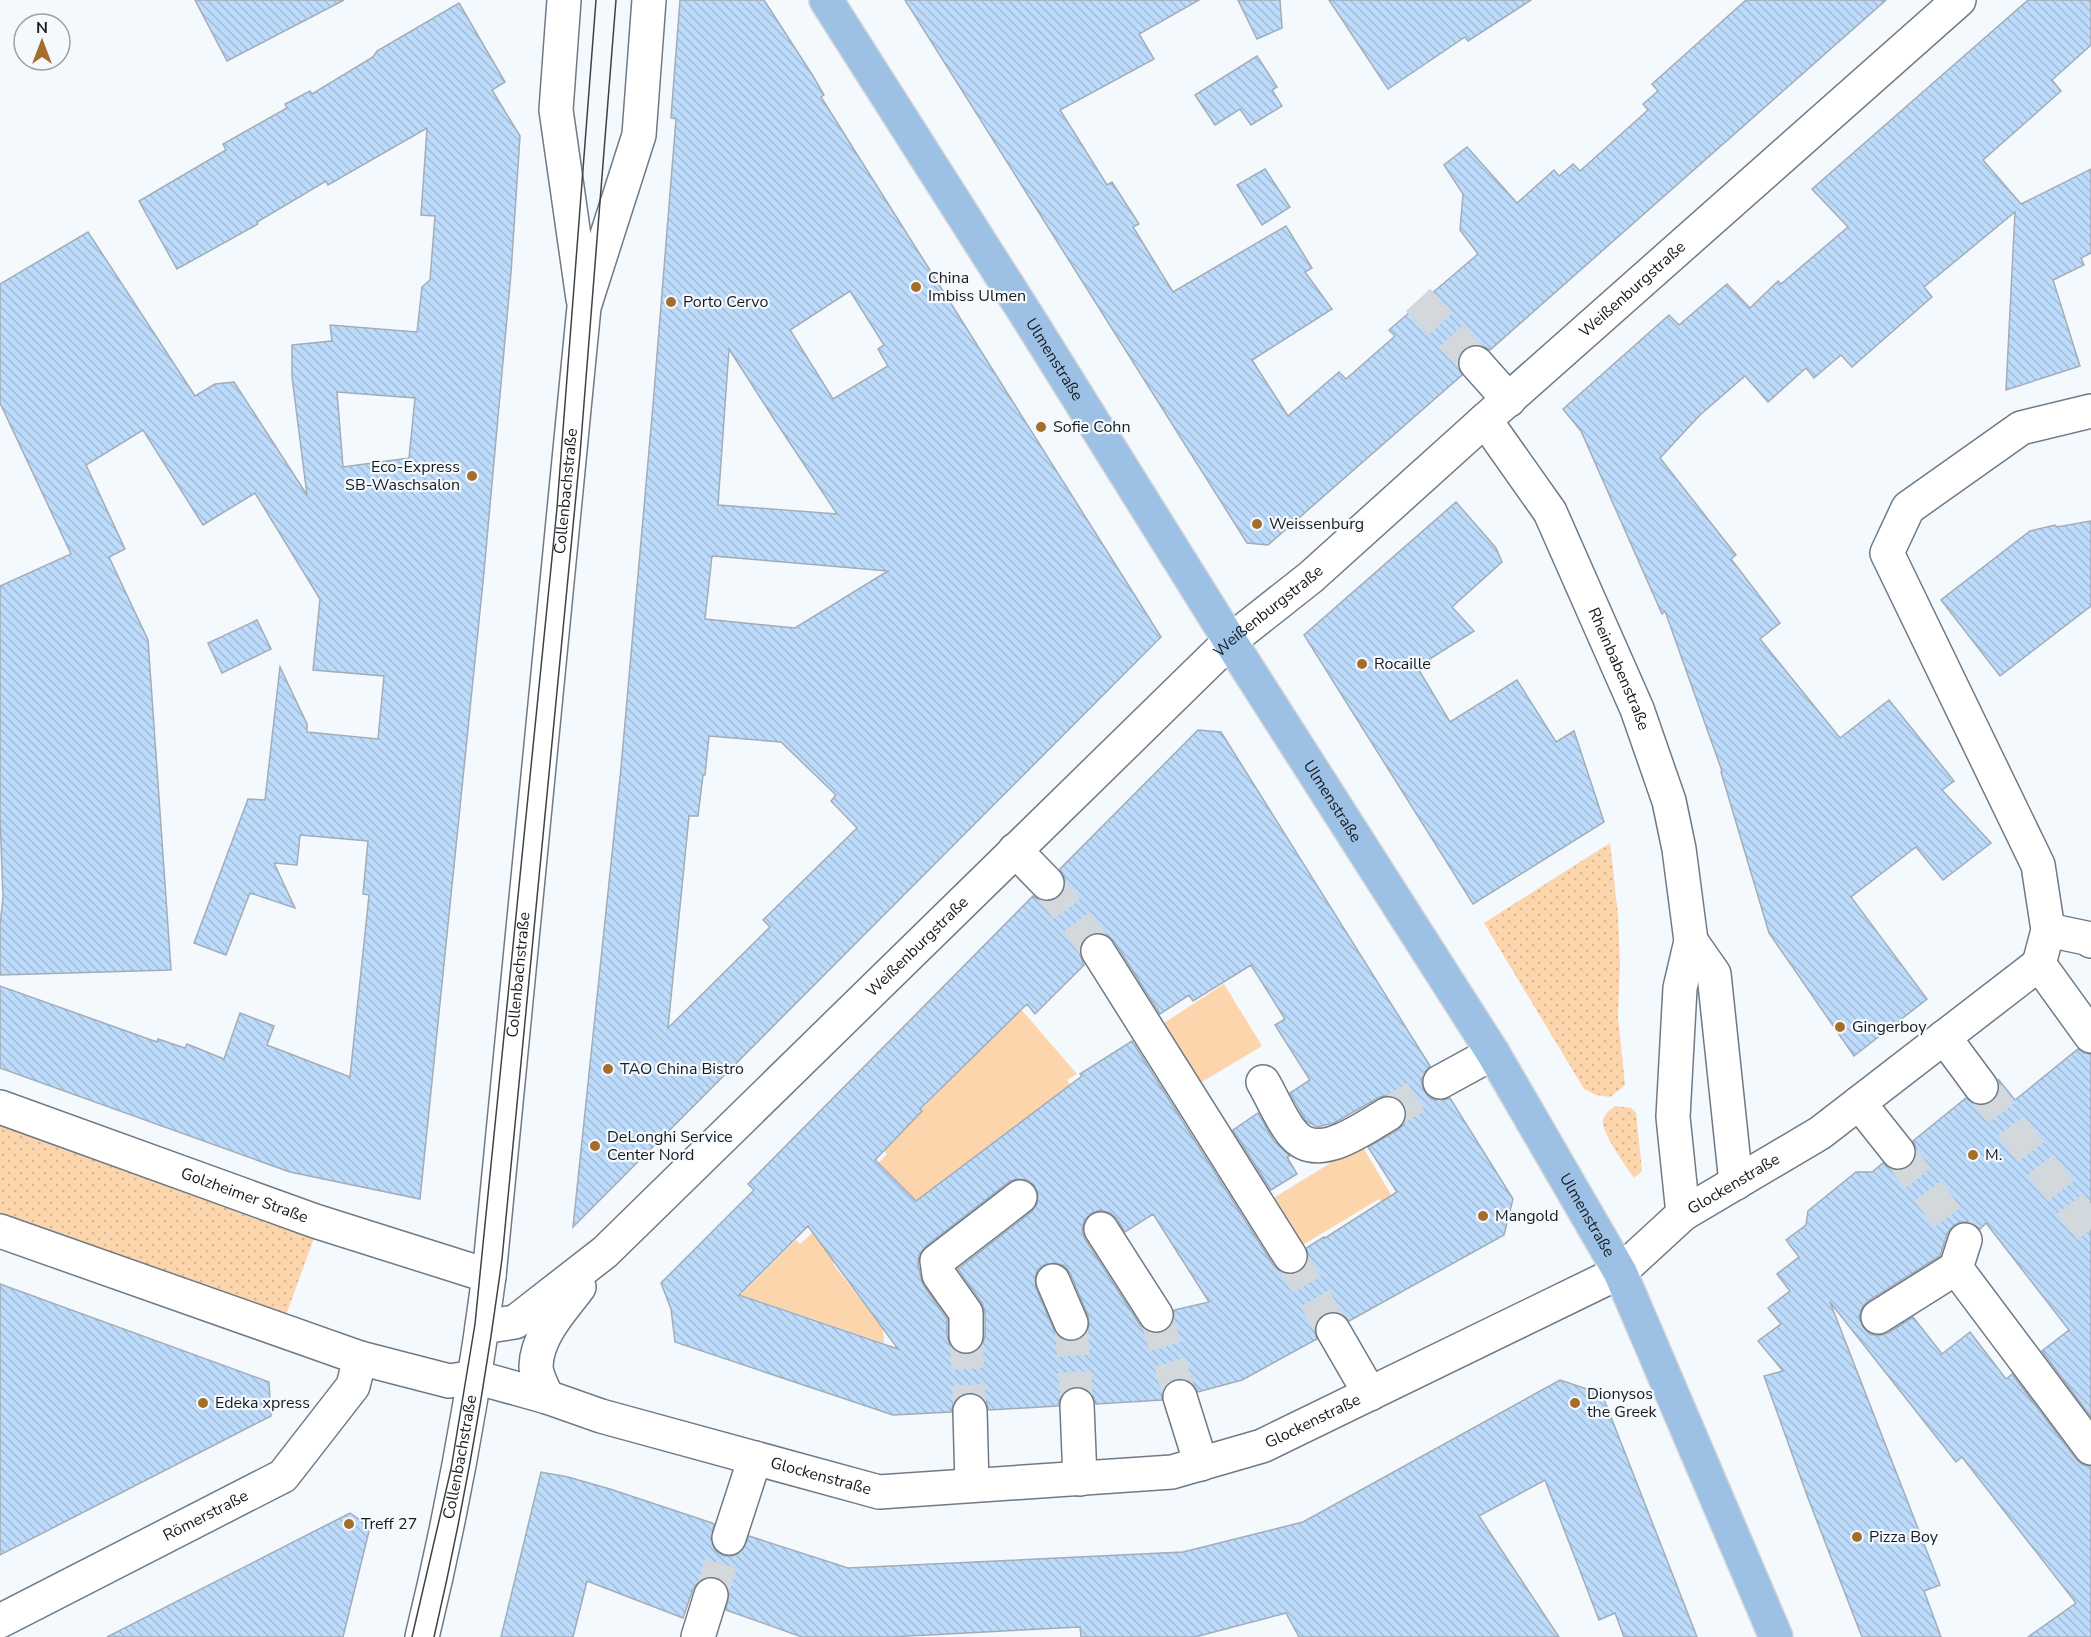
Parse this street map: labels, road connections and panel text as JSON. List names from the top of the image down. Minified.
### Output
{"streets":{"main road":["Ulmenstraße"],"street":["Weißenburgstraße","Collenbachstraße","Rheinbabenstraße","Glockenstraße","Golzheimer Straße","Römerstraße"]},"crossings":[["Weißenburgstraße","Ulmenstraße"],["Weißenburgstraße","Collenbachstraße"],["Weißenburgstraße","Rheinbabenstraße"],["Weißenburgstraße","Glockenstraße"],["Ulmenstraße","Glockenstraße"],["Collenbachstraße","Glockenstraße"],["Collenbachstraße","Golzheimer Straße"],["Rheinbabenstraße","Glockenstraße"]],"places":["China Imbiss Ulmen","Porto Cervo","Sofie Cohn","Eco-Express SB-Waschsalon","Weissenburg","Rocaille","Gingerboy","TAO China Bistro","DeLonghi Service Center Nord","M.","Mangold","Edeka xpress","Dionysos the Greek","Treff 27","Pizza Boy"],"north":"top"}
